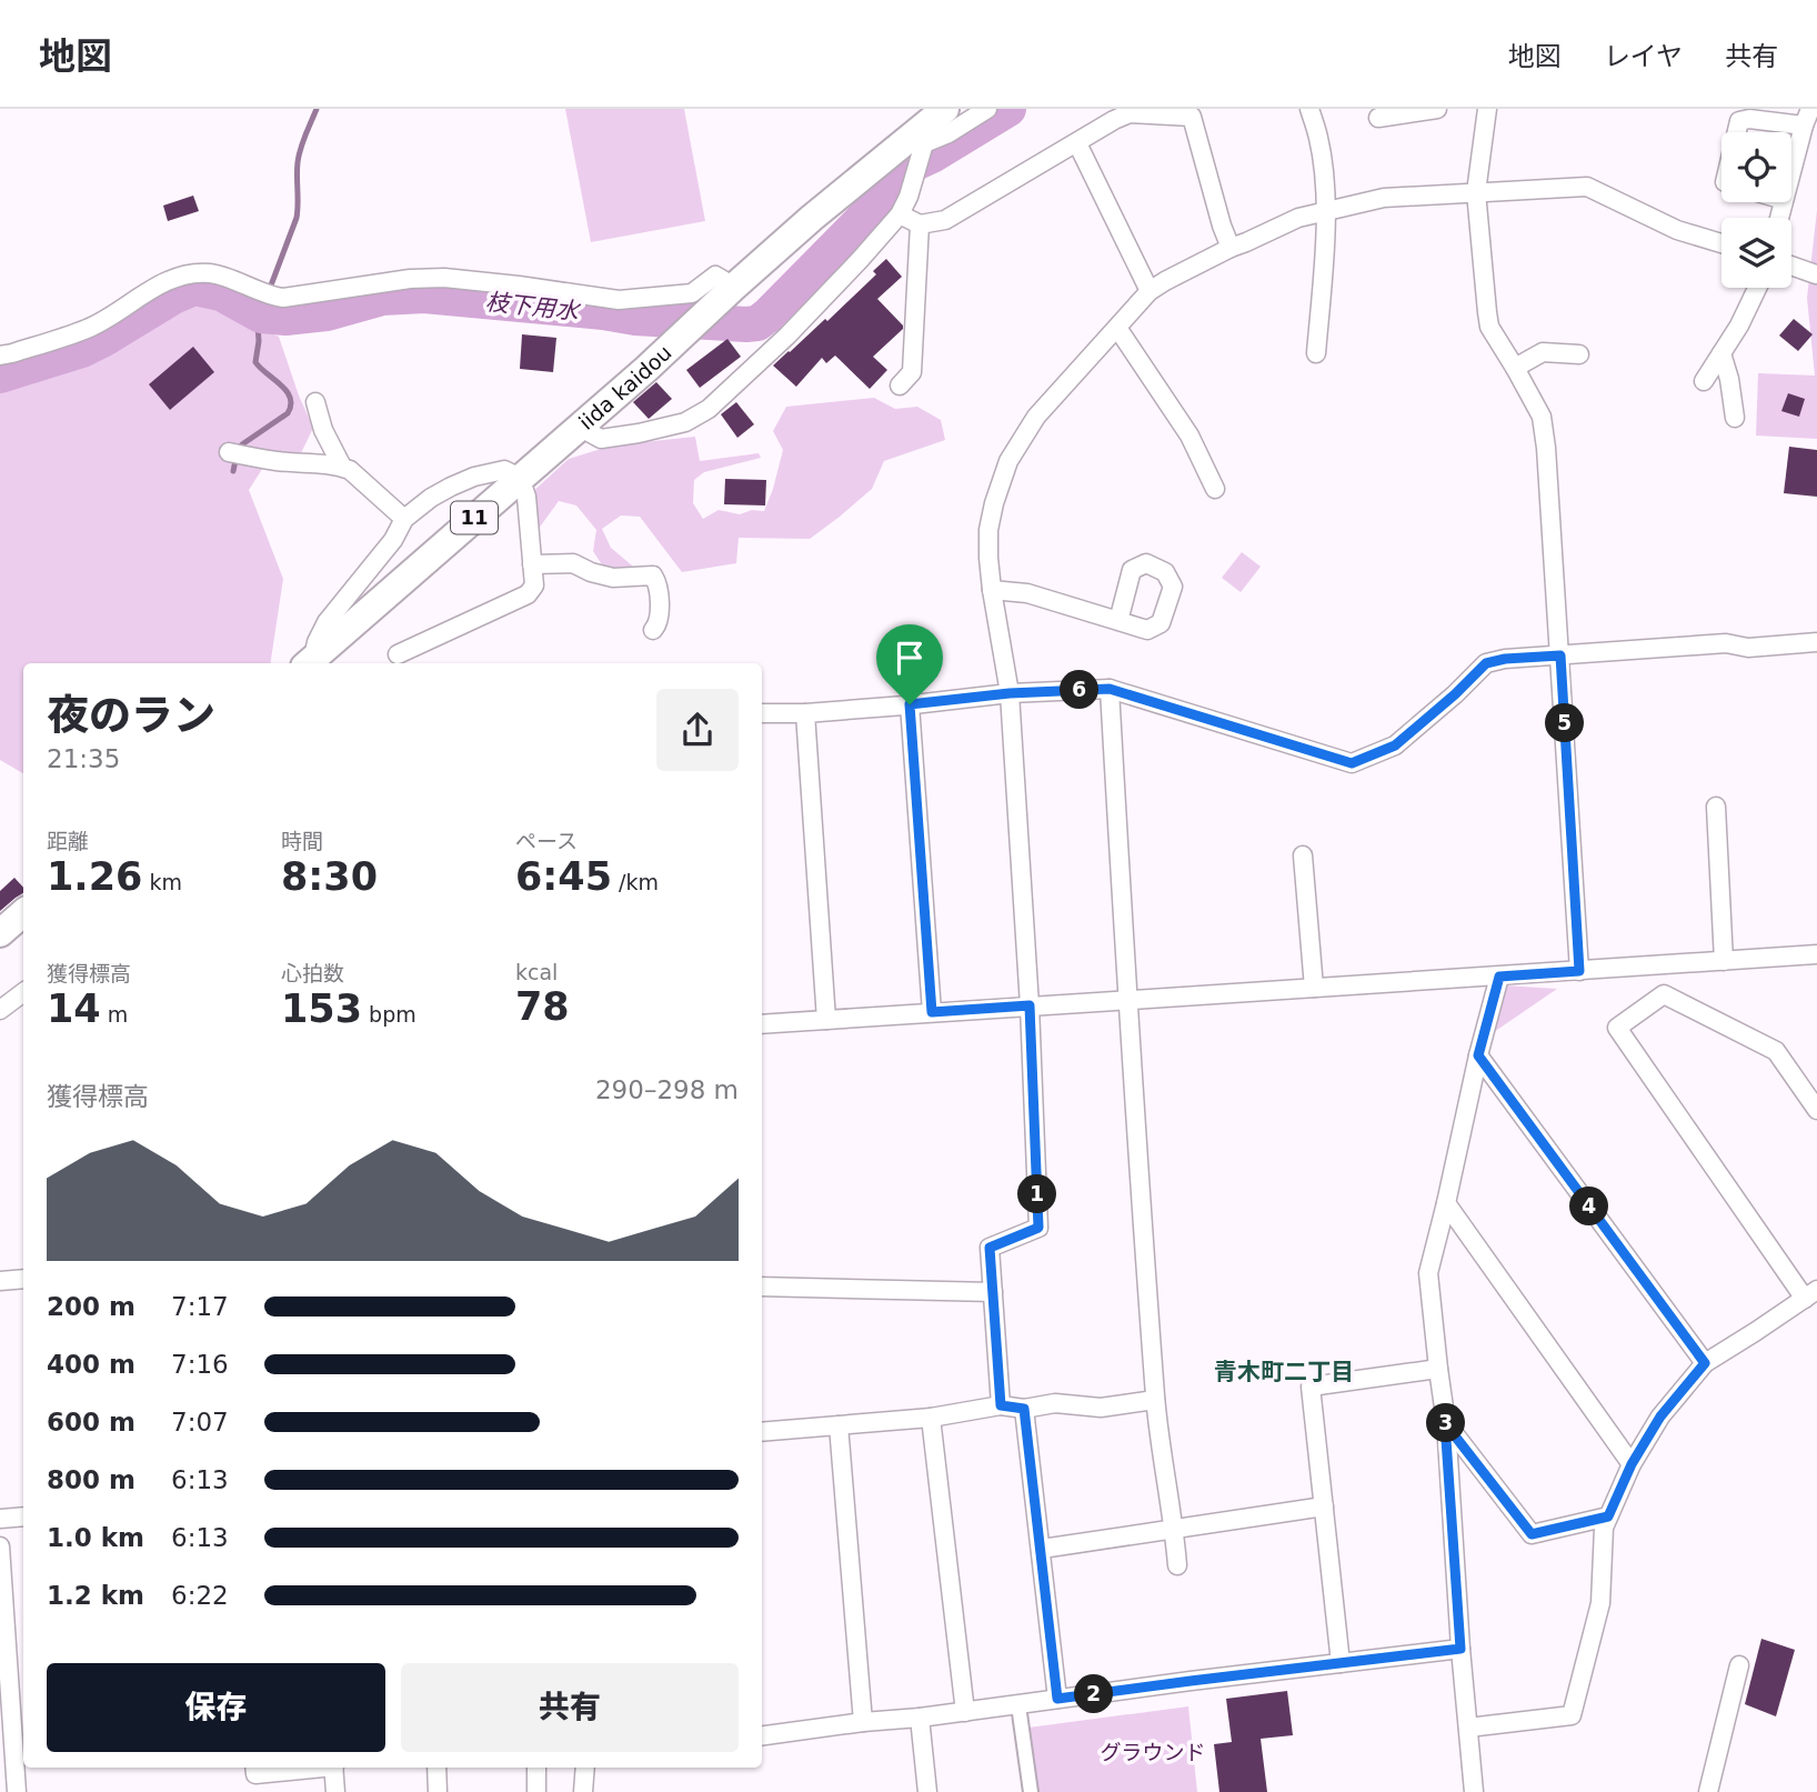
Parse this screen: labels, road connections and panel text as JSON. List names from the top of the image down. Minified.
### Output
{"streets":{"main road":["iida kaidou","11"]},"districts":["青木町二丁目"],"water":["枝下用水"],"parks":["グラウンド"],"page":{"header":"地図","nav":["地図","レイヤ","共有"],"heading":["夜のラン","21:35"],"pins":["6","5","1","4","3","2"],"stats":[["距離","1.26 km"],["時間","8:30"],["ペース","6:45 /km"],["獲得標高","14 m"],["心拍数","153 bpm"],["kcal","78"]],"chart":["獲得標高","290–298 m"],"list":[{"name":"200 m","note":"7:17"},{"name":"400 m","note":"7:16"},{"name":"600 m","note":"7:07"},{"name":"800 m","note":"6:13"},{"name":"1.0 km","note":"6:13"},{"name":"1.2 km","note":"6:22"}],"buttons":["保存","共有"]}}
